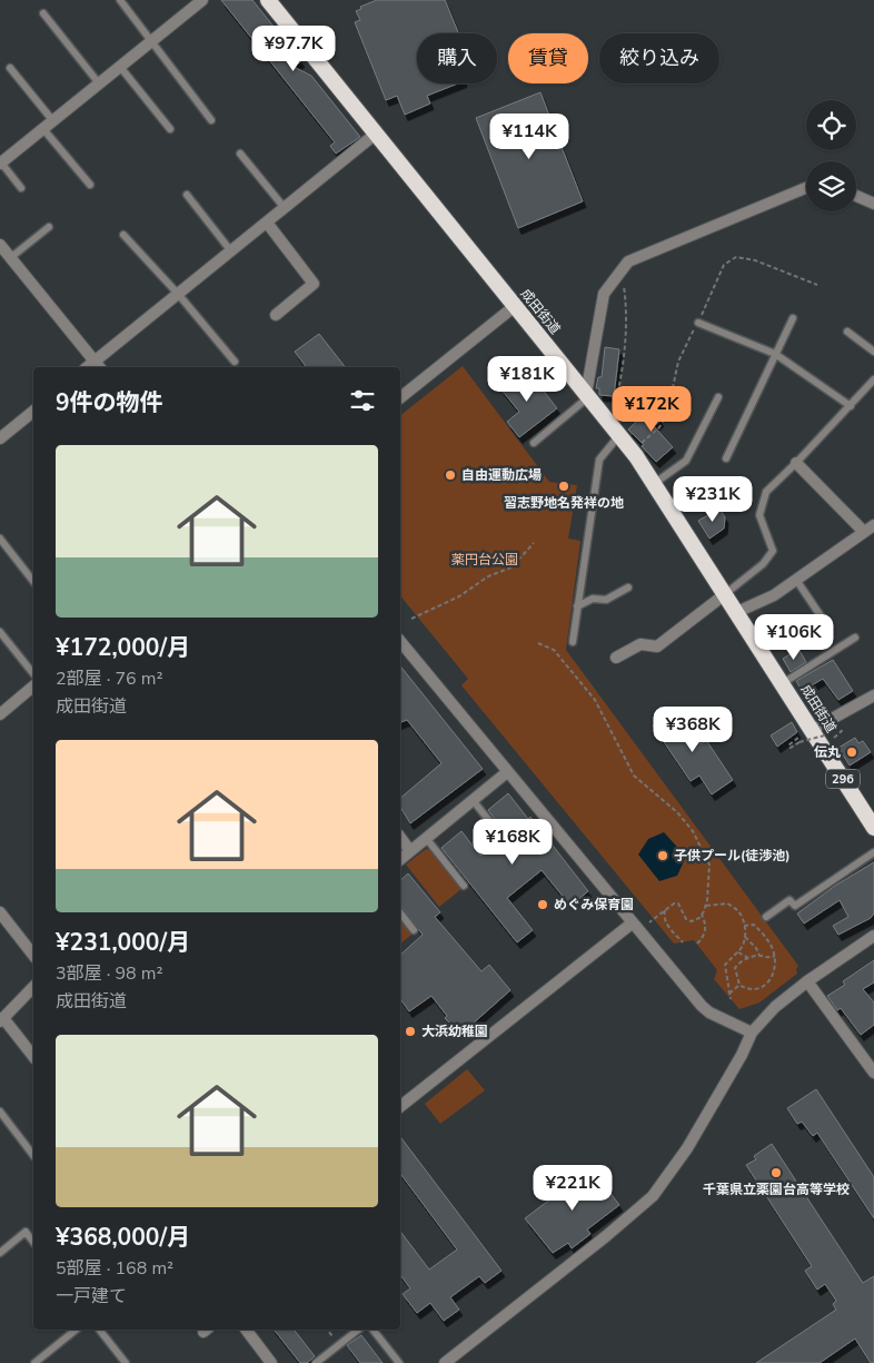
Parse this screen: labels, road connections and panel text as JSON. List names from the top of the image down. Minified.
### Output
{"streets":{"highway":["成田街道","296"]},"parks":["薬円台公園"],"places":["自由運動広場","習志野地名発祥の地","伝丸","子供プール(徒渉池)","めぐみ保育園","大浜幼稚園","千葉県立薬園台高等学校"],"page":{"price":["¥97.7K","¥114K","¥181K","¥172K","¥231K","¥106K","¥368K","¥168K","¥221K"],"chip":["購入","賃貸","絞り込み"],"heading":"9件の物件","list":[{"name":"¥172,000/月","note":"2部屋 · 76 m² · 成田街道"},{"name":"¥231,000/月","note":"3部屋 · 98 m² · 成田街道"},{"name":"¥368,000/月","note":"5部屋 · 168 m² · 一戸建て"}]}}
